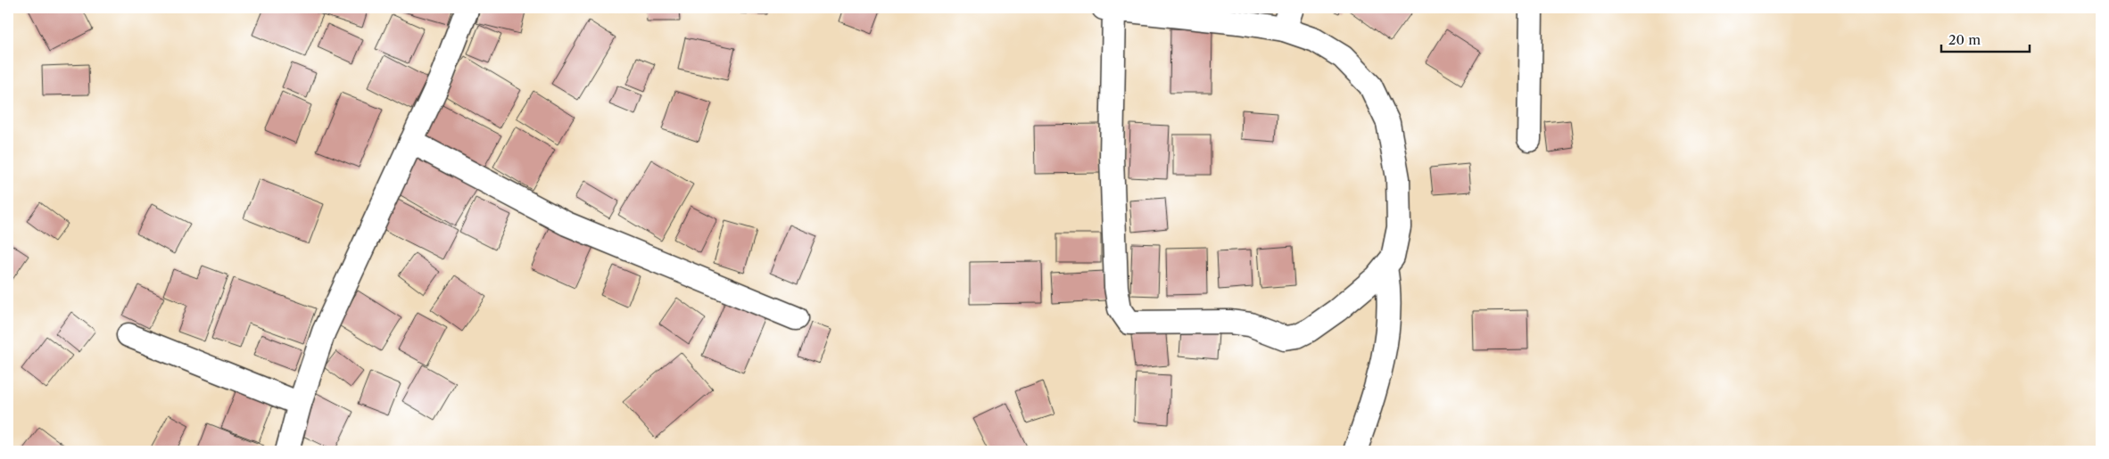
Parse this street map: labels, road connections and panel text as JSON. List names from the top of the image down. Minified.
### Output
{"scale_bar":"20 m"}
